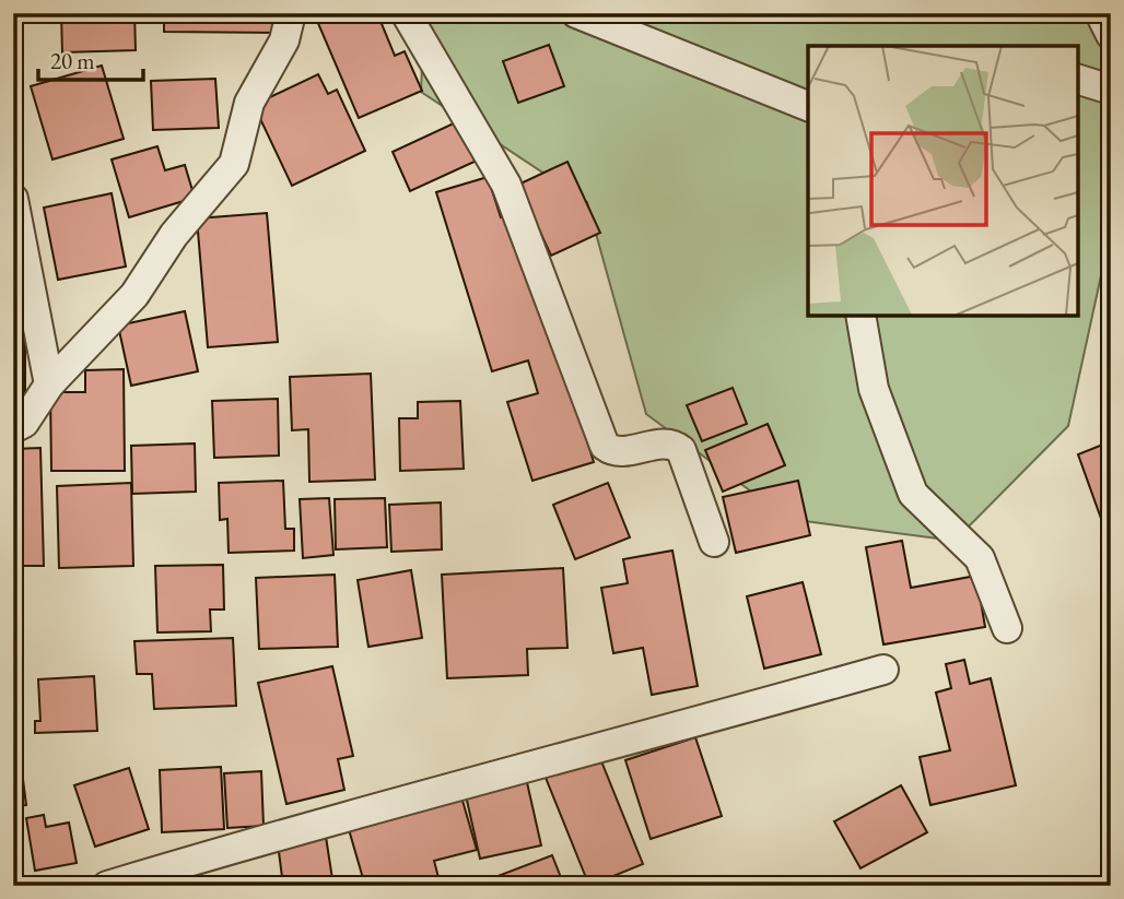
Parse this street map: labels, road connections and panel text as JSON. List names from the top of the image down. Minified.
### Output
{"scale_bar":"20 m"}
